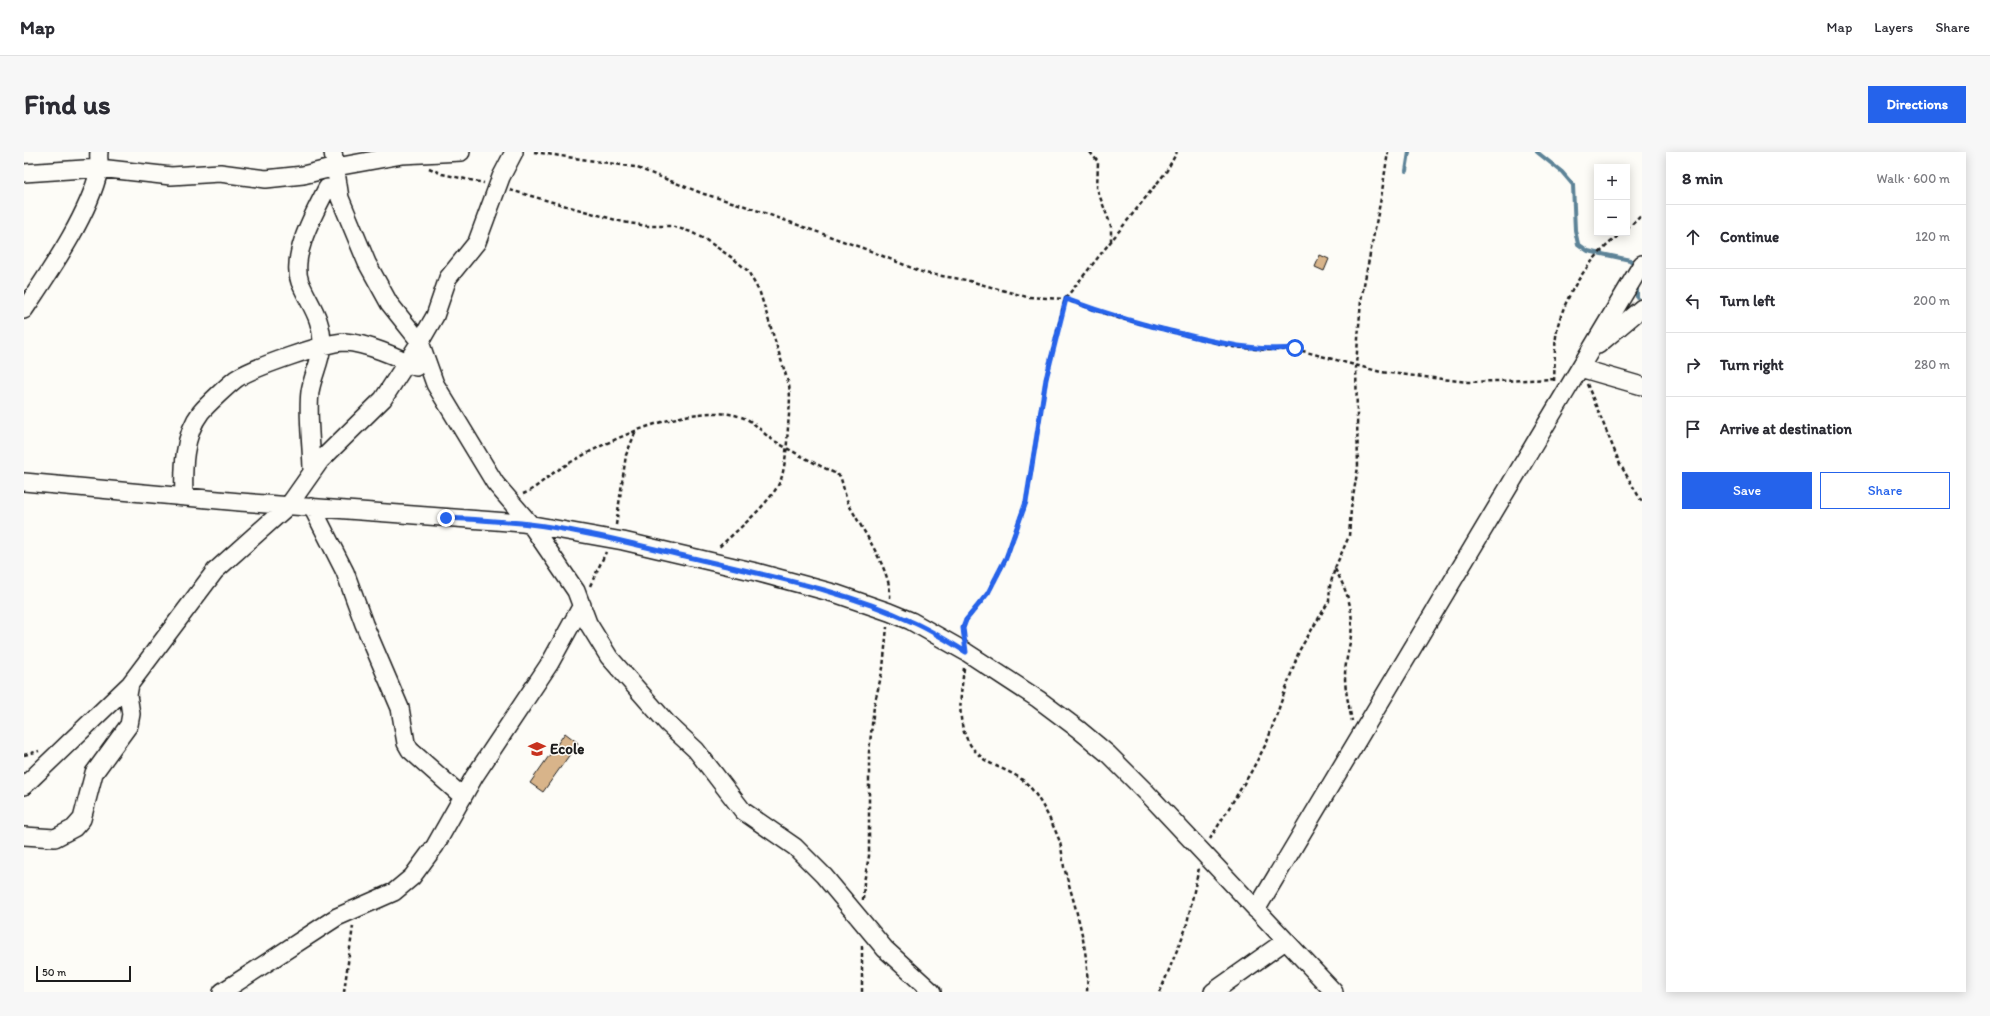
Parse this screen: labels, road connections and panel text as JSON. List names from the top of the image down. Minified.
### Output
{"places":{"school or university":["Ecole"]},"scale_bar":"50 m","page":{"header":"Map","nav":["Map","Layers","Share"],"buttons":["Directions",["Save","Share"]],"title":"Find us","heading":["8 min","Walk · 600 m"],"map_buttons":["+","−"],"list":[["Continue","120 m"],["Turn left","200 m"],["Turn right","280 m"],"Arrive at destination"],"scale":"50 m"}}
